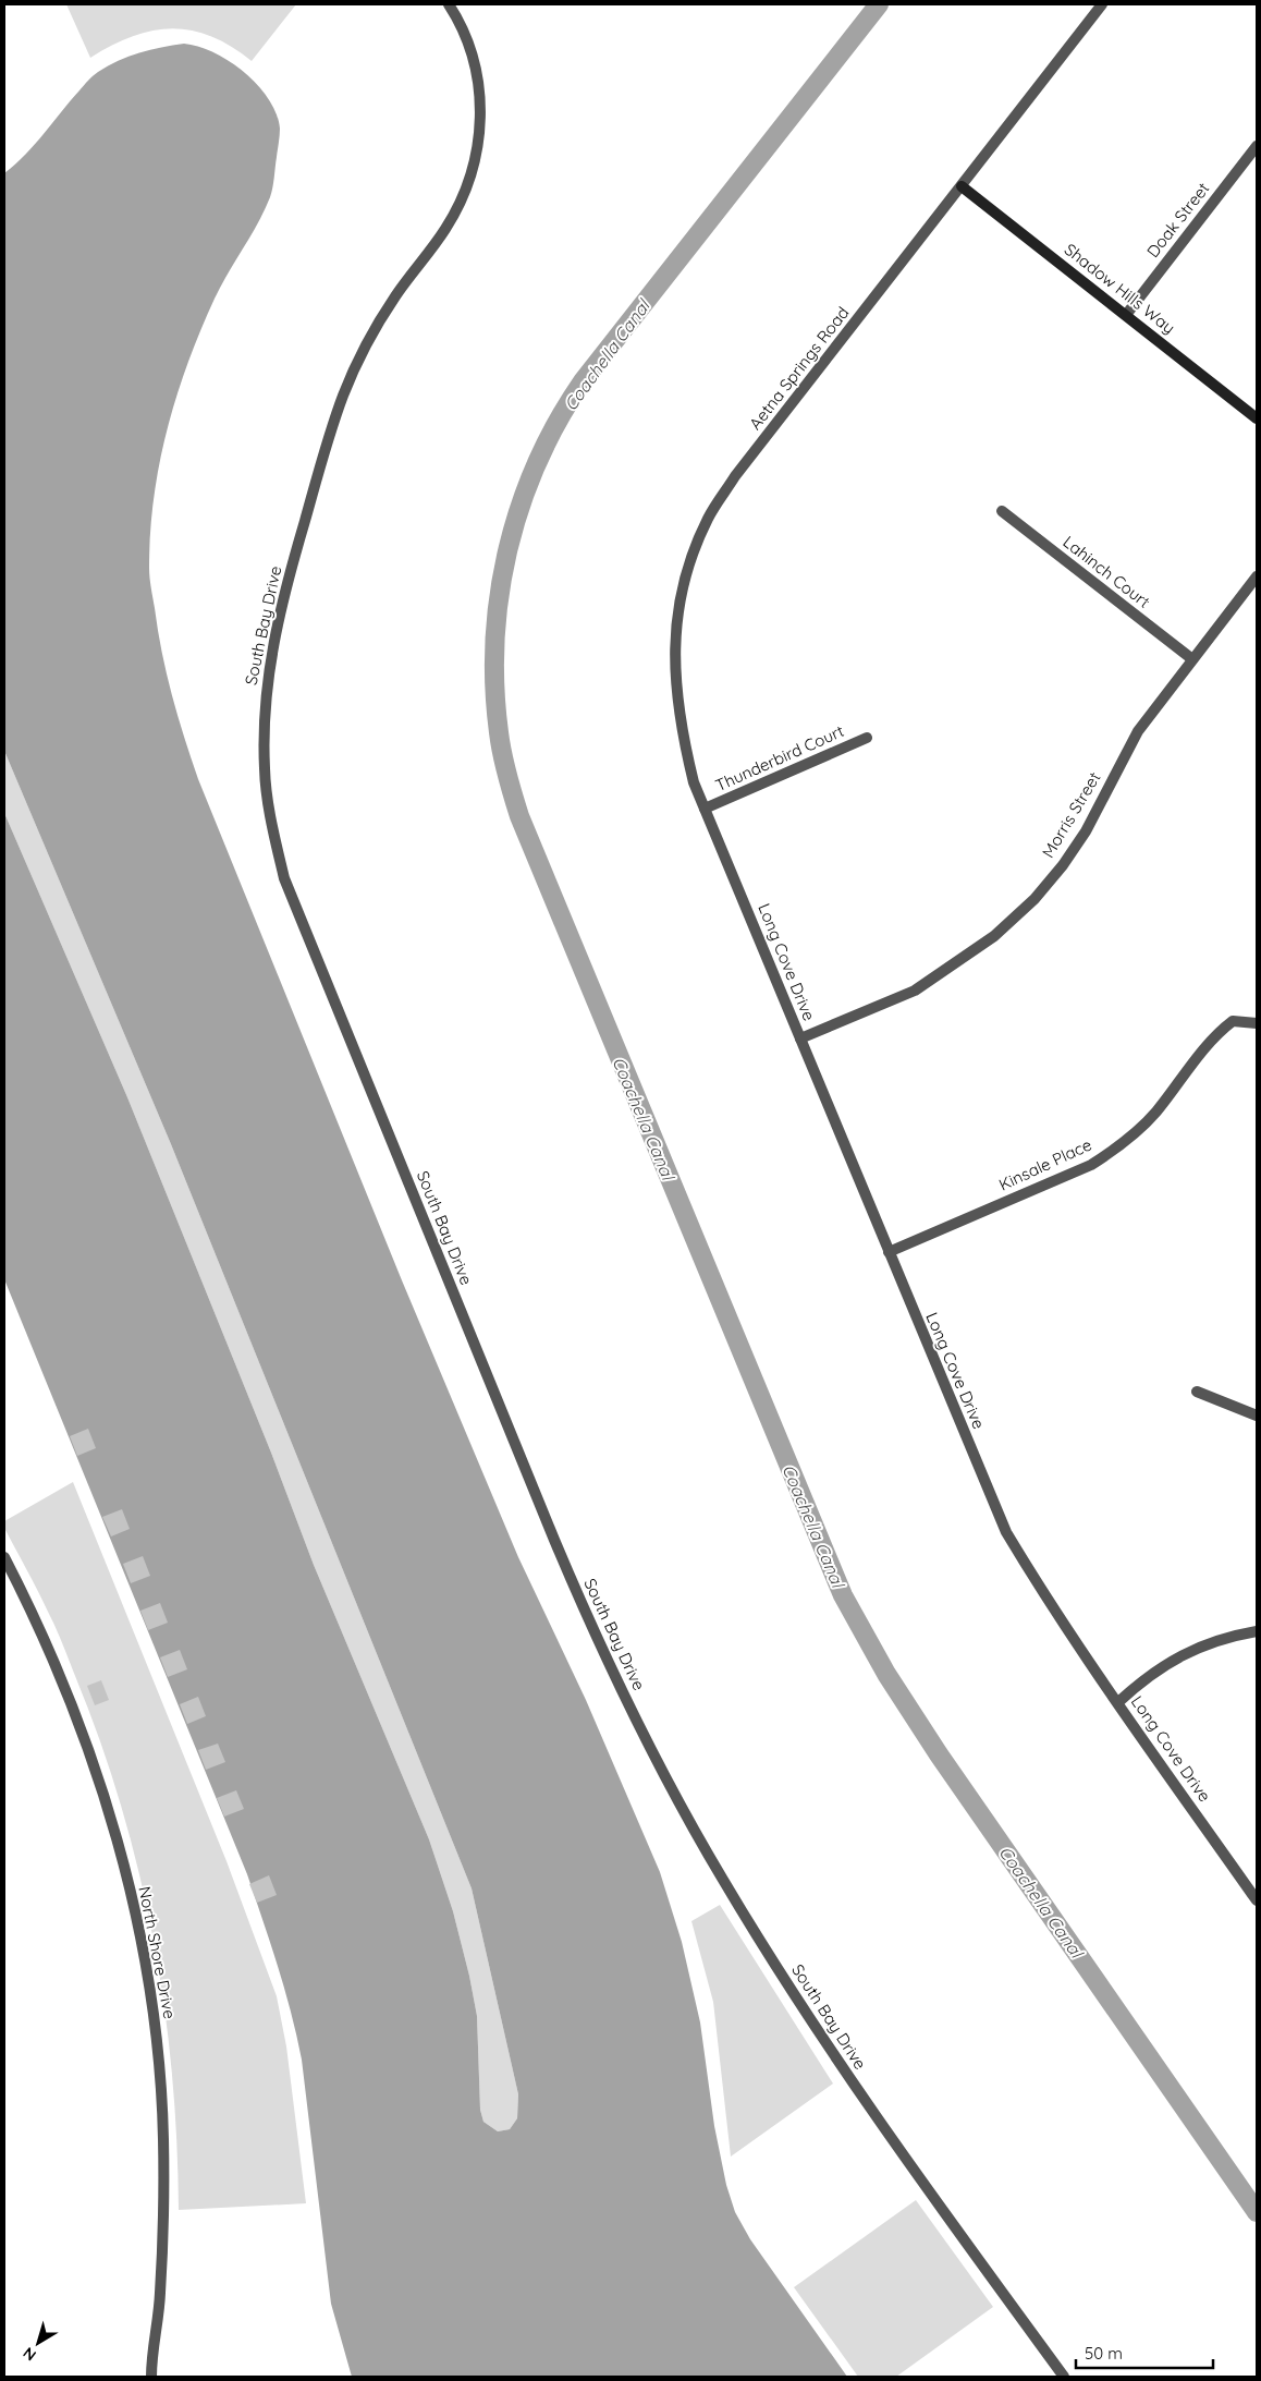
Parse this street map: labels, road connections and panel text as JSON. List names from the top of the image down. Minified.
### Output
{"streets":{"street":["Doak Street","Shadow Hills Way","Aetna Springs Road","Lahinch Court","South Bay Drive","Thunderbird Court","Morris Street","Long Cove Drive","Kinsale Place","North Shore Drive"]},"crossings":[["Doak Street","Shadow Hills Way"],["Shadow Hills Way","Aetna Springs Road"],["Aetna Springs Road","Thunderbird Court"],["Aetna Springs Road","Long Cove Drive"],["Lahinch Court","Morris Street"],["Thunderbird Court","Long Cove Drive"],["Morris Street","Long Cove Drive"],["Long Cove Drive","Kinsale Place"]],"water":["Coachella Canal"],"scale_bar":"50 m","north":"bottom left"}
